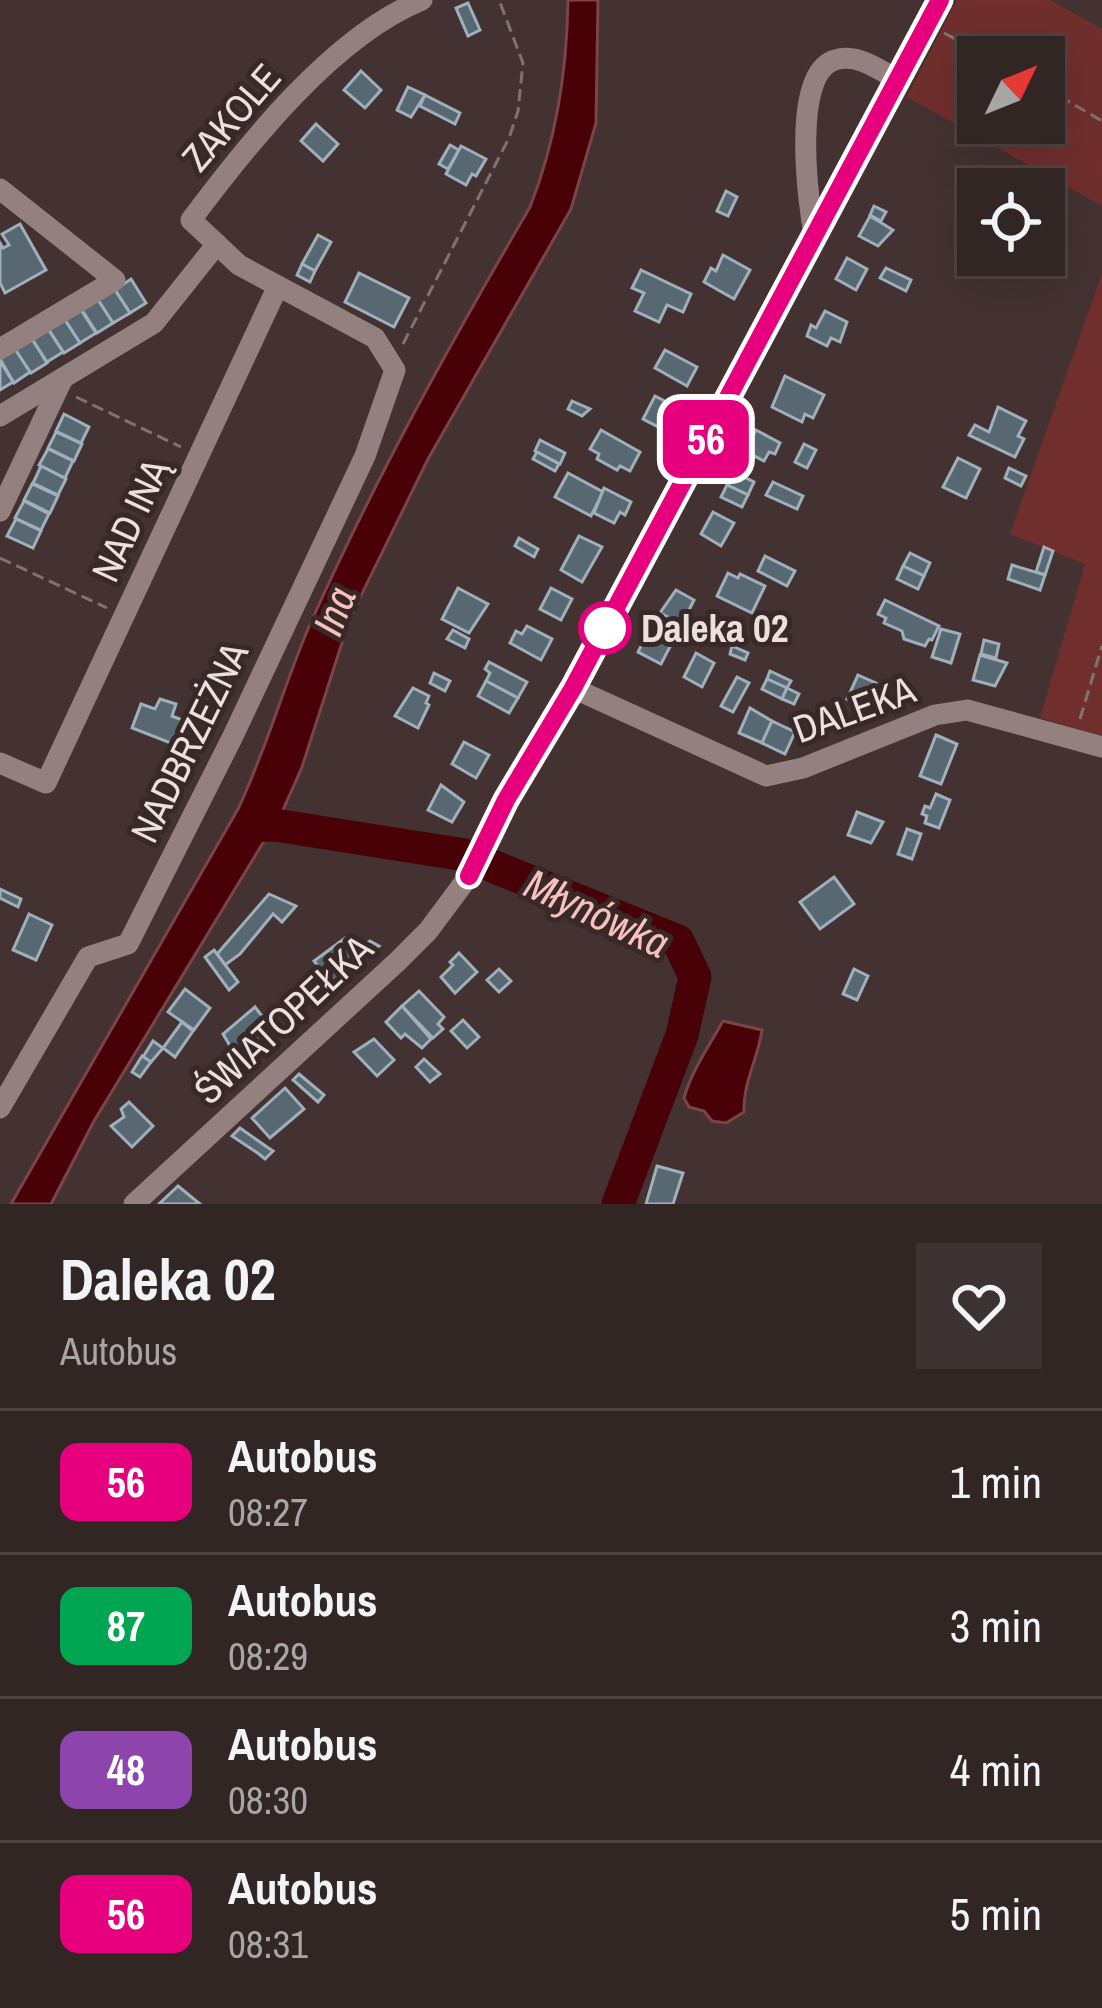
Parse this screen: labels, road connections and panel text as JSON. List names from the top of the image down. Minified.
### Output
{"streets":{"street":["ZAKOLE","NAD INĄ","DALEKA","NADBRZEŻNA","ŚWIATOPEŁKA"]},"crossings":[["DALEKA","ŚWIATOPEŁKA"]],"water":["Ina","Młynówka"],"places":["Daleka 02"],"lines":["bus line 56"],"north":"top right","page":{"on_map":"56","heading":["Daleka 02","Autobus"],"list":[{"mark":"56","name":"Autobus","note":"08:27","value":"1 min"},{"mark":"87","name":"Autobus","note":"08:29","value":"3 min"},{"mark":"48","name":"Autobus","note":"08:30","value":"4 min"},{"mark":"56","name":"Autobus","note":"08:31","value":"5 min"}]}}
